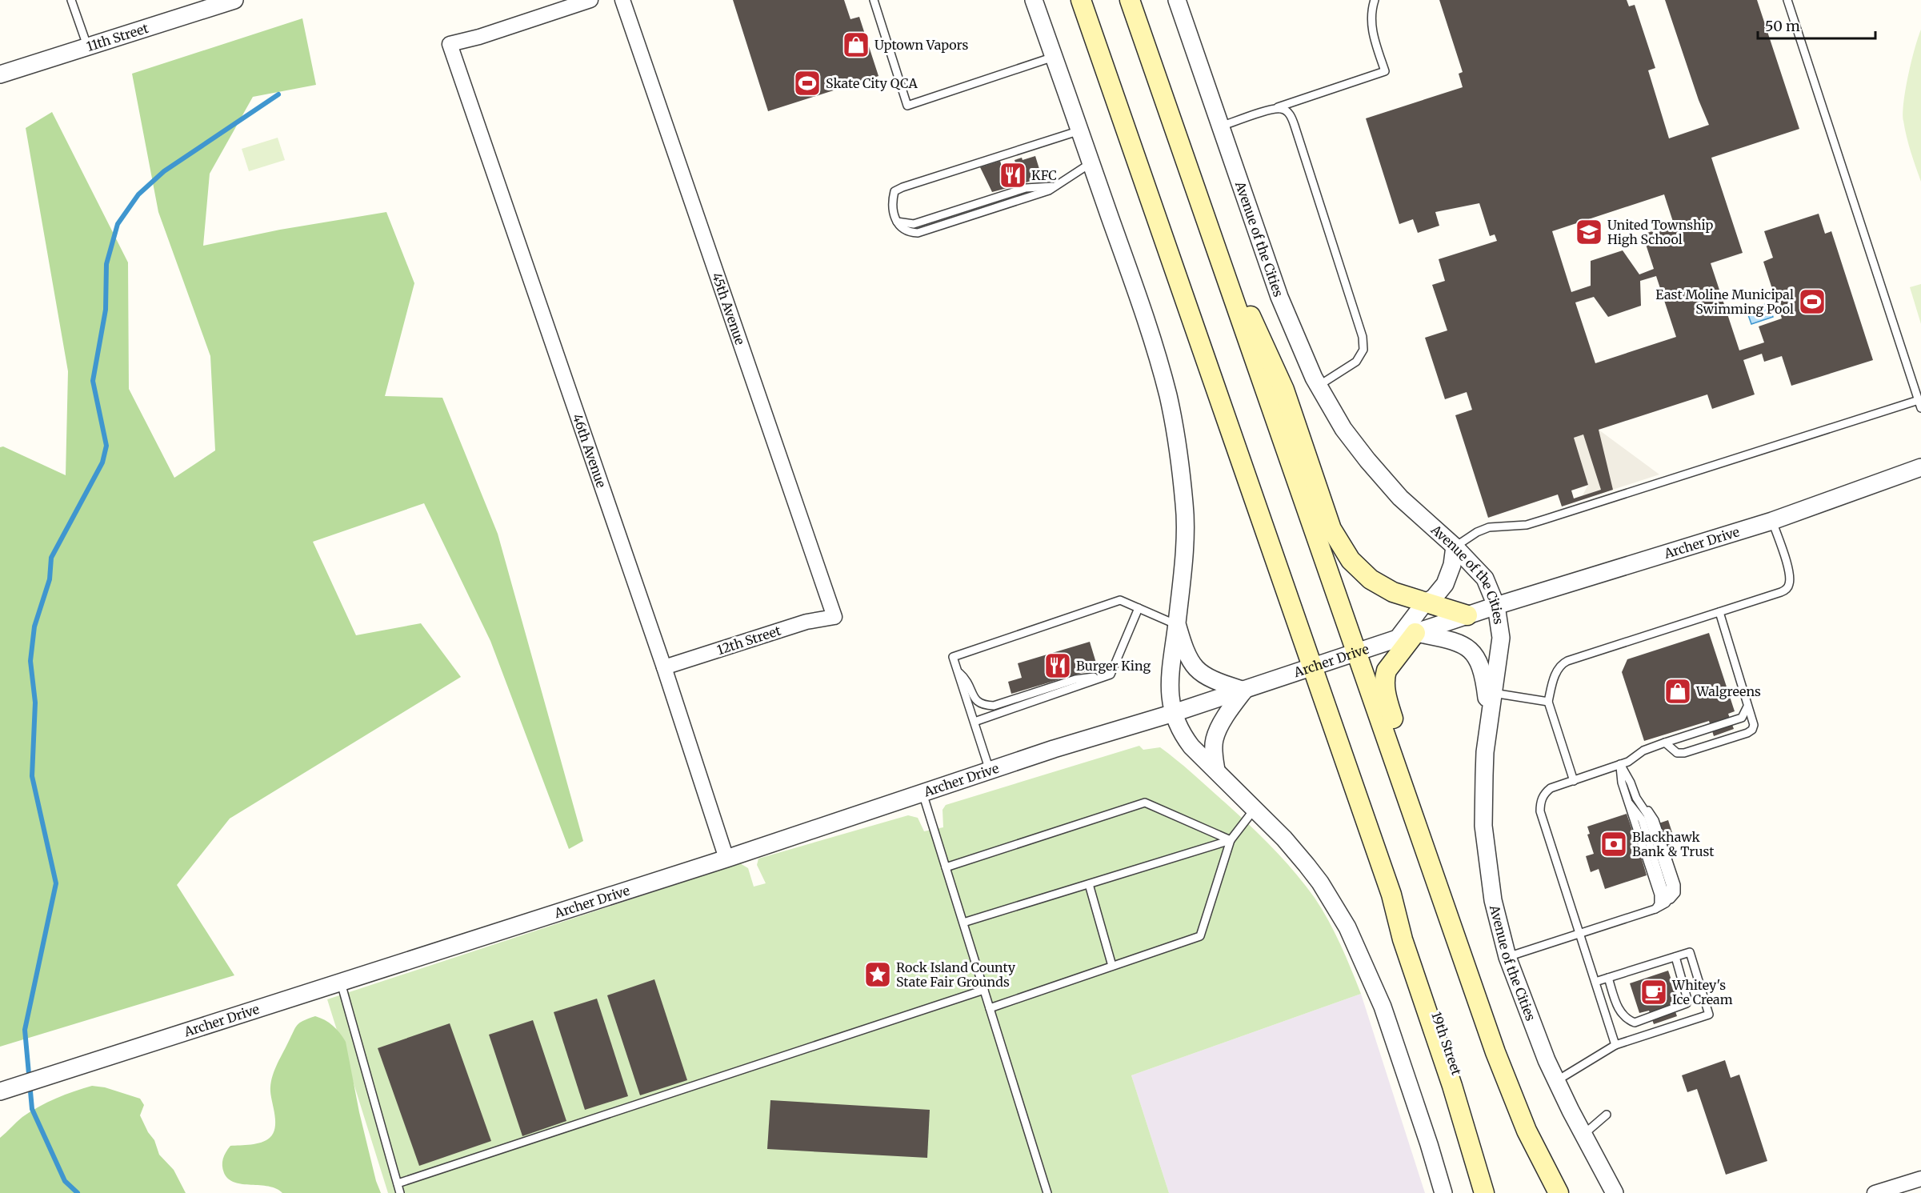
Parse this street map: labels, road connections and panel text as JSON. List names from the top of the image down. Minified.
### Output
{"streets":{"main road":["19th Street"],"street":["11th Street","Avenue of the Cities","45th Avenue","46th Avenue","Archer Drive","12th Street"]},"crossings":[["Avenue of the Cities","Archer Drive"],["45th Avenue","12th Street"],["46th Avenue","Archer Drive"],["46th Avenue","12th Street"]],"places":{"shop":["Uptown Vapors","Walgreens"],"sports":["Skate City QCA","East Moline Municipal Swimming Pool"],"restaurant":["KFC","Burger King"],"school or university":["United Township High School"],"bank":["Blackhawk Bank & Trust"],"place":["Rock Island County State Fair Grounds"],"cafe":["Whitey's Ice Cream"]},"scale_bar":"50 m"}
